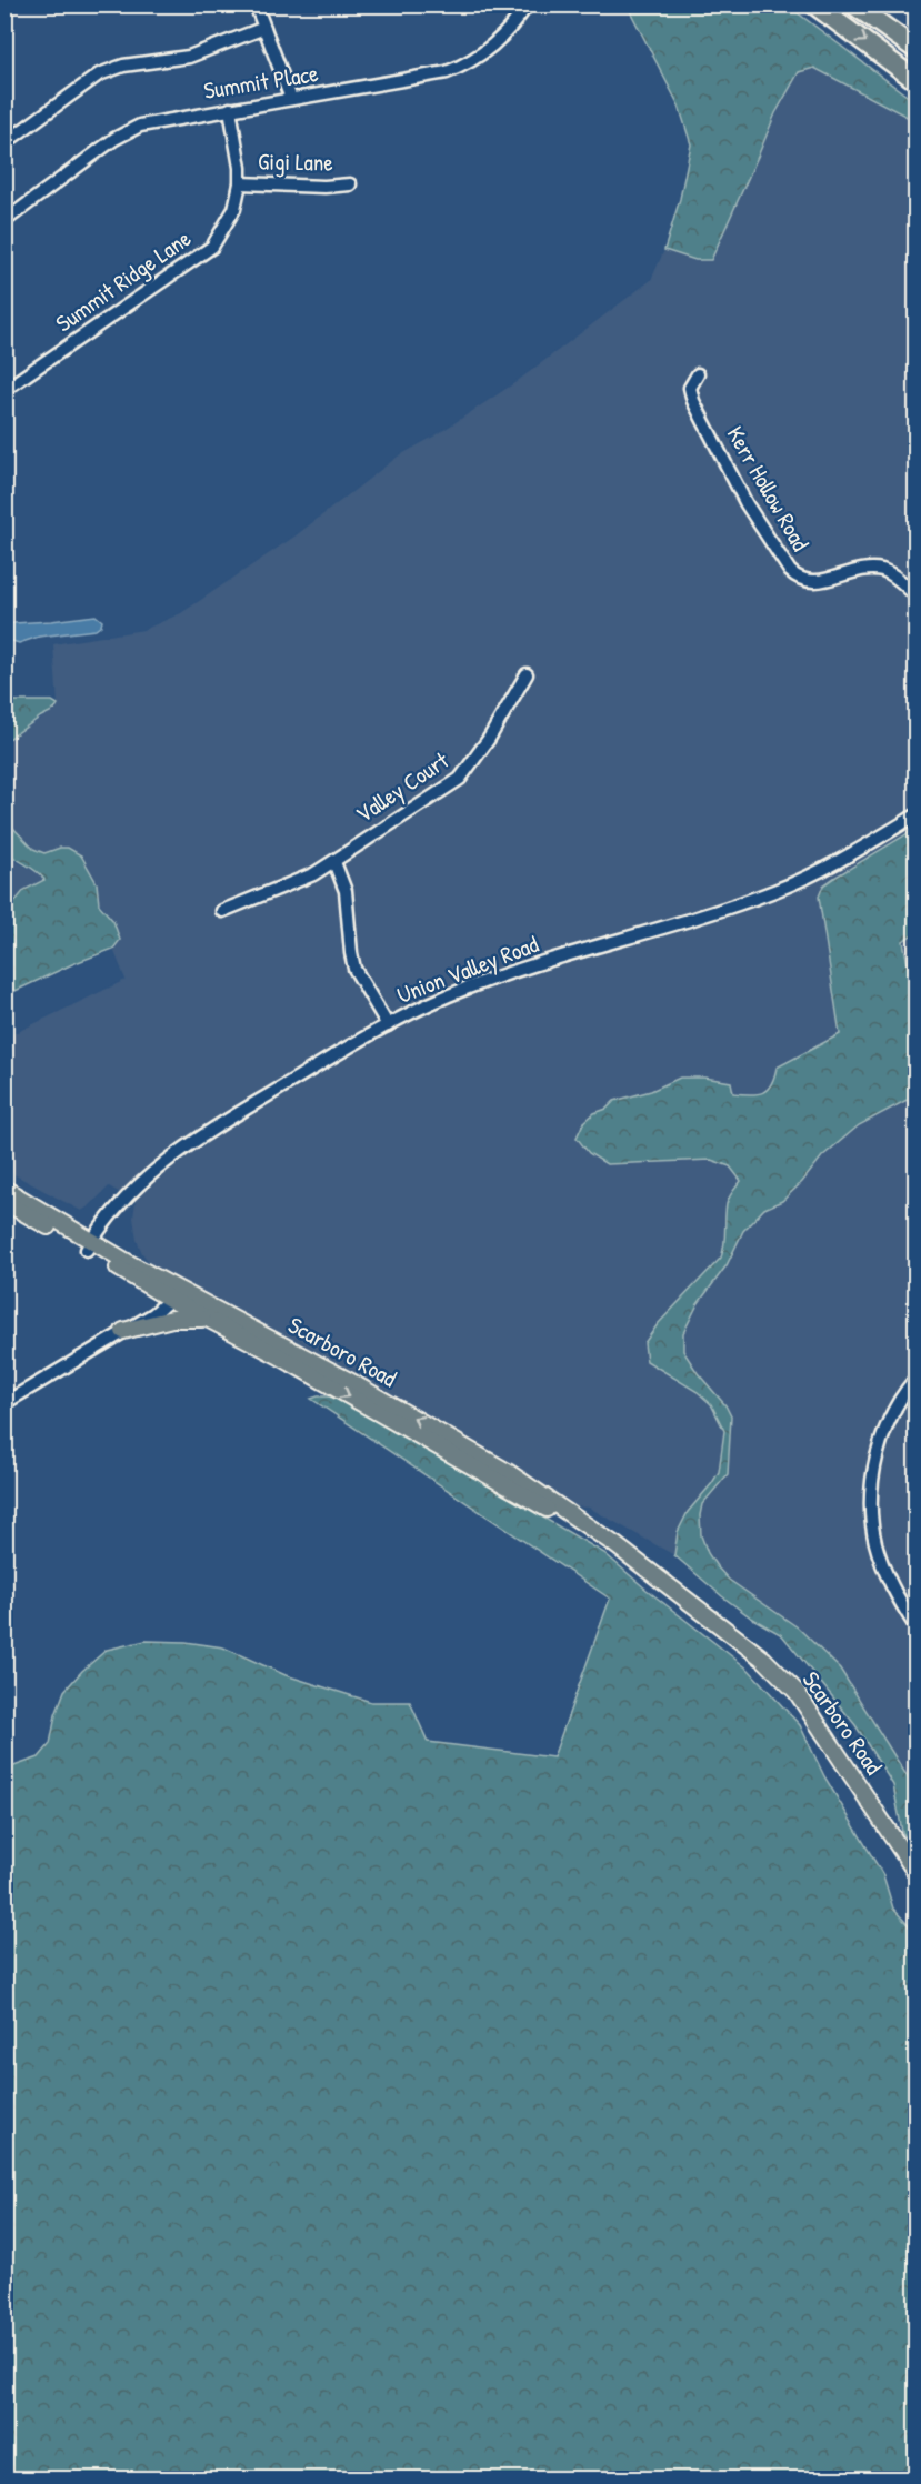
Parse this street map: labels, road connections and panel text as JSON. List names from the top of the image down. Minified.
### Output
{"streets":{"main road":["Scarboro Road"],"street":["Summit Place","Gigi Lane","Summit Ridge Lane","Kerr Hollow Road","Valley Court","Union Valley Road"]},"crossings":[["Summit Place","Summit Ridge Lane"],["Gigi Lane","Summit Ridge Lane"],["Union Valley Road","Scarboro Road"]]}
